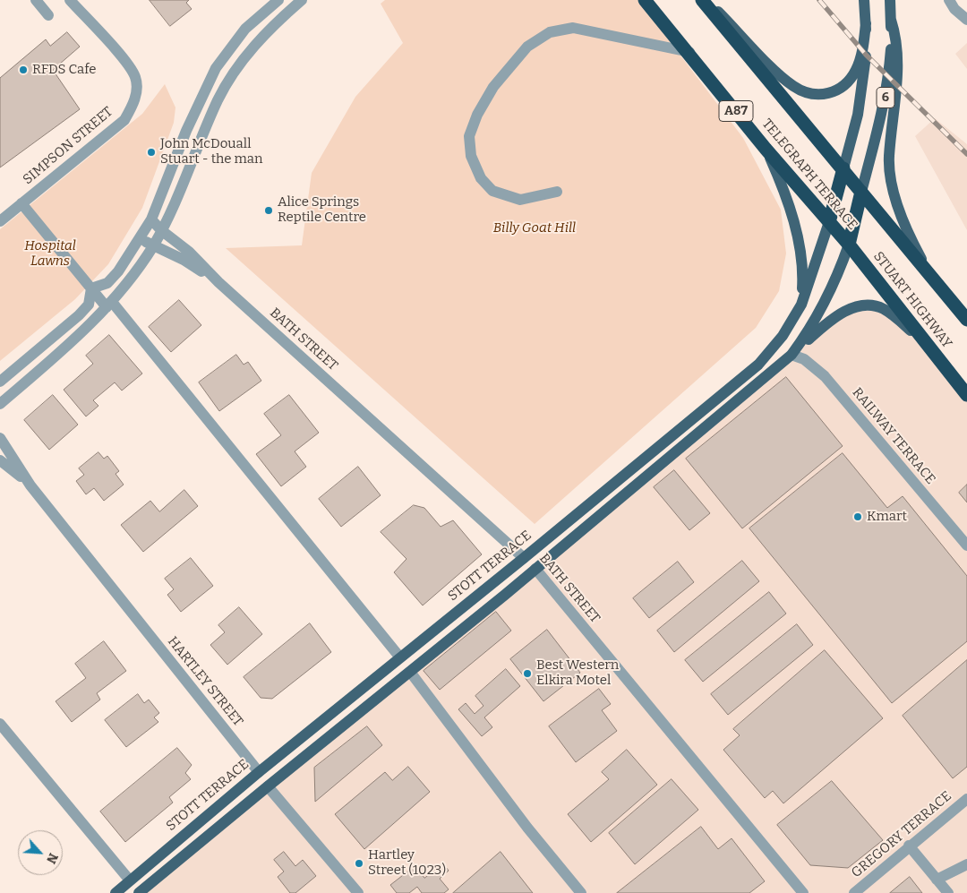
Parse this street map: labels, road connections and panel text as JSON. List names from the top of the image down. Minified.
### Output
{"streets":{"highway":["6","A87","TELEGRAPH TERRACE","STUART HIGHWAY"],"main road":["BATH STREET","STOTT TERRACE","HARTLEY STREET"],"street":["SIMPSON STREET","RAILWAY TERRACE","GREGORY TERRACE"]},"crossings":[["6","TELEGRAPH TERRACE"],["6","STUART HIGHWAY"],["6","STOTT TERRACE"],["TELEGRAPH TERRACE","STUART HIGHWAY"],["TELEGRAPH TERRACE","STOTT TERRACE"],["BATH STREET","STOTT TERRACE"],["STOTT TERRACE","HARTLEY STREET"]],"parks":["Billy Goat Hill","Hospital Lawns"],"places":["RFDS Cafe","John McDouall Stuart - the man","Alice Springs Reptile Centre","Kmart","Best Western Elkira Motel","Hartley Street (1023)"],"north":"bottom right"}
